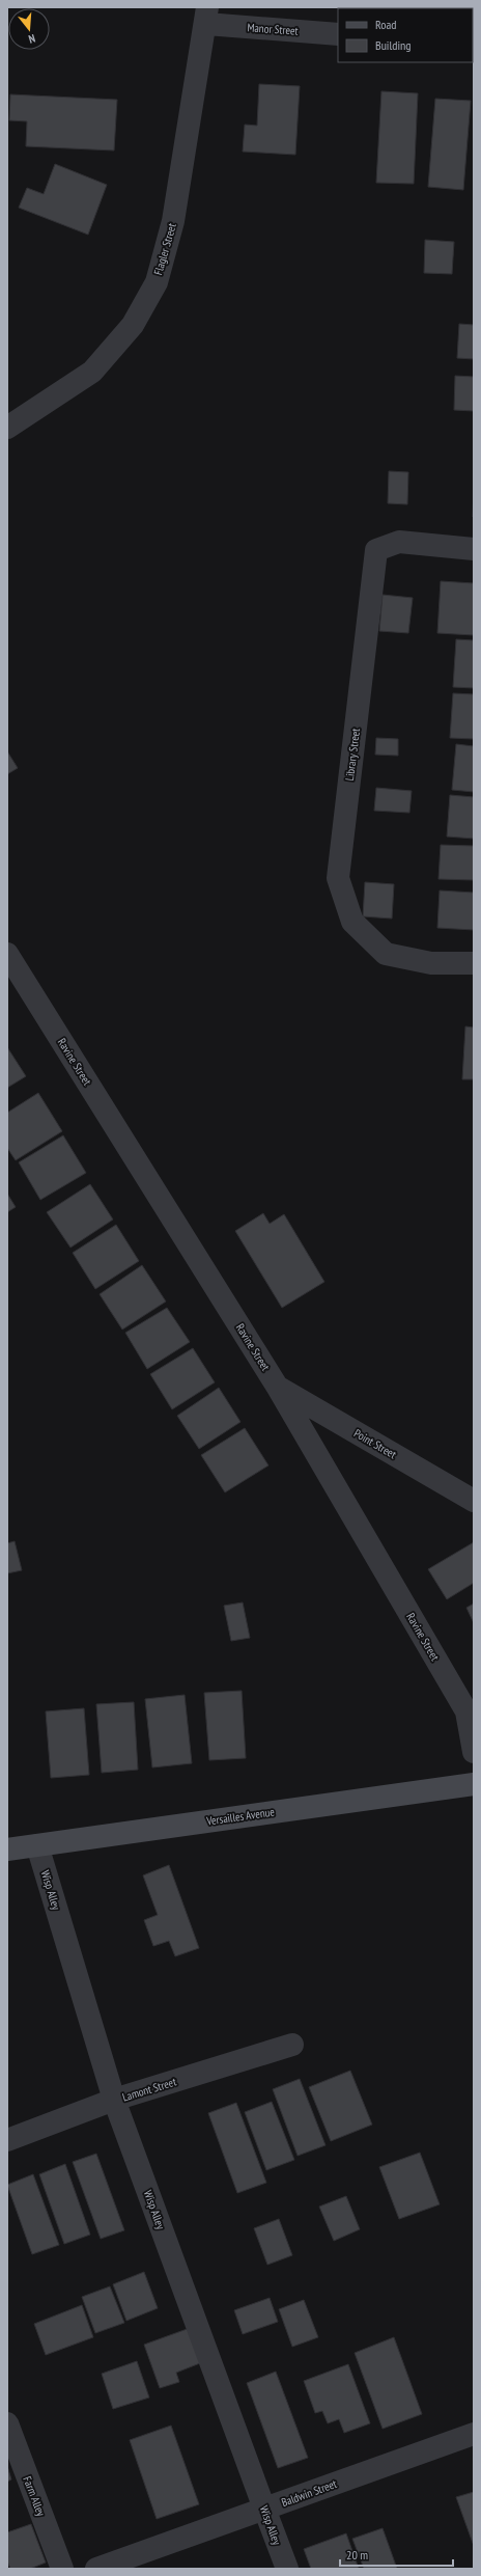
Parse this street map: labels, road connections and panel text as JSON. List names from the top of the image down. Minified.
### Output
{"streets":{"street":["Manor Street","Flagler Street","Library Street","Ravine Street","Point Street","Versailles Avenue","Wisp Alley","Lamont Street","Baldwin Street","Farm Alley"]},"crossings":[["Manor Street","Flagler Street"],["Ravine Street","Point Street"],["Versailles Avenue","Wisp Alley"],["Wisp Alley","Lamont Street"],["Wisp Alley","Baldwin Street"]],"legend":["Road","Building"],"scale_bar":"20 m","north":"bottom"}
